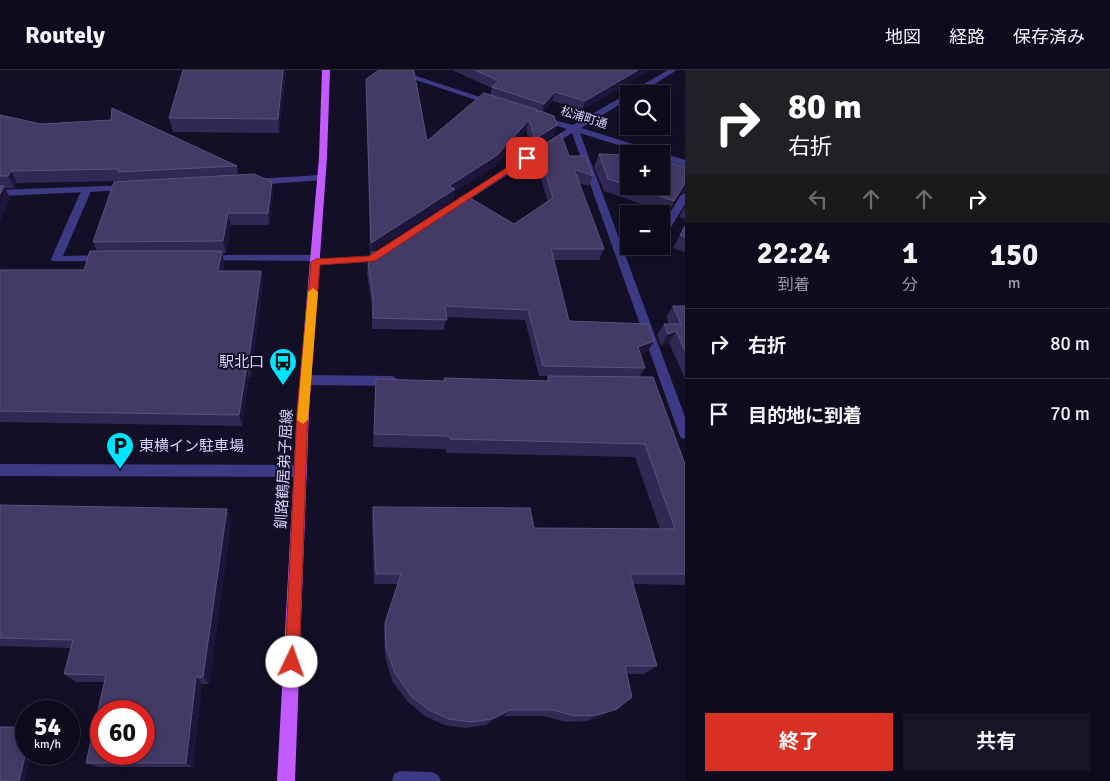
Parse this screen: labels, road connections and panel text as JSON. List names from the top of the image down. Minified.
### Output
{"streets":{"main road":["釧路鶴居弟子屈線"],"street":["松浦町通"]},"places":{"bus stop":["駅北口"],"parking":["東横イン駐車場"]},"page":{"header":"Routely","nav":["地図","経路","保存済み"],"turn":["80 m","右折"],"map_buttons":["+","−"],"eta":["22:24","到着","1","分","150","m"],"list":[{"name":"右折","value":"80 m"},{"name":"目的地に到着","value":"70 m"}],"speed":"54 km/h","limit":"60","buttons":["終了","共有"]}}
